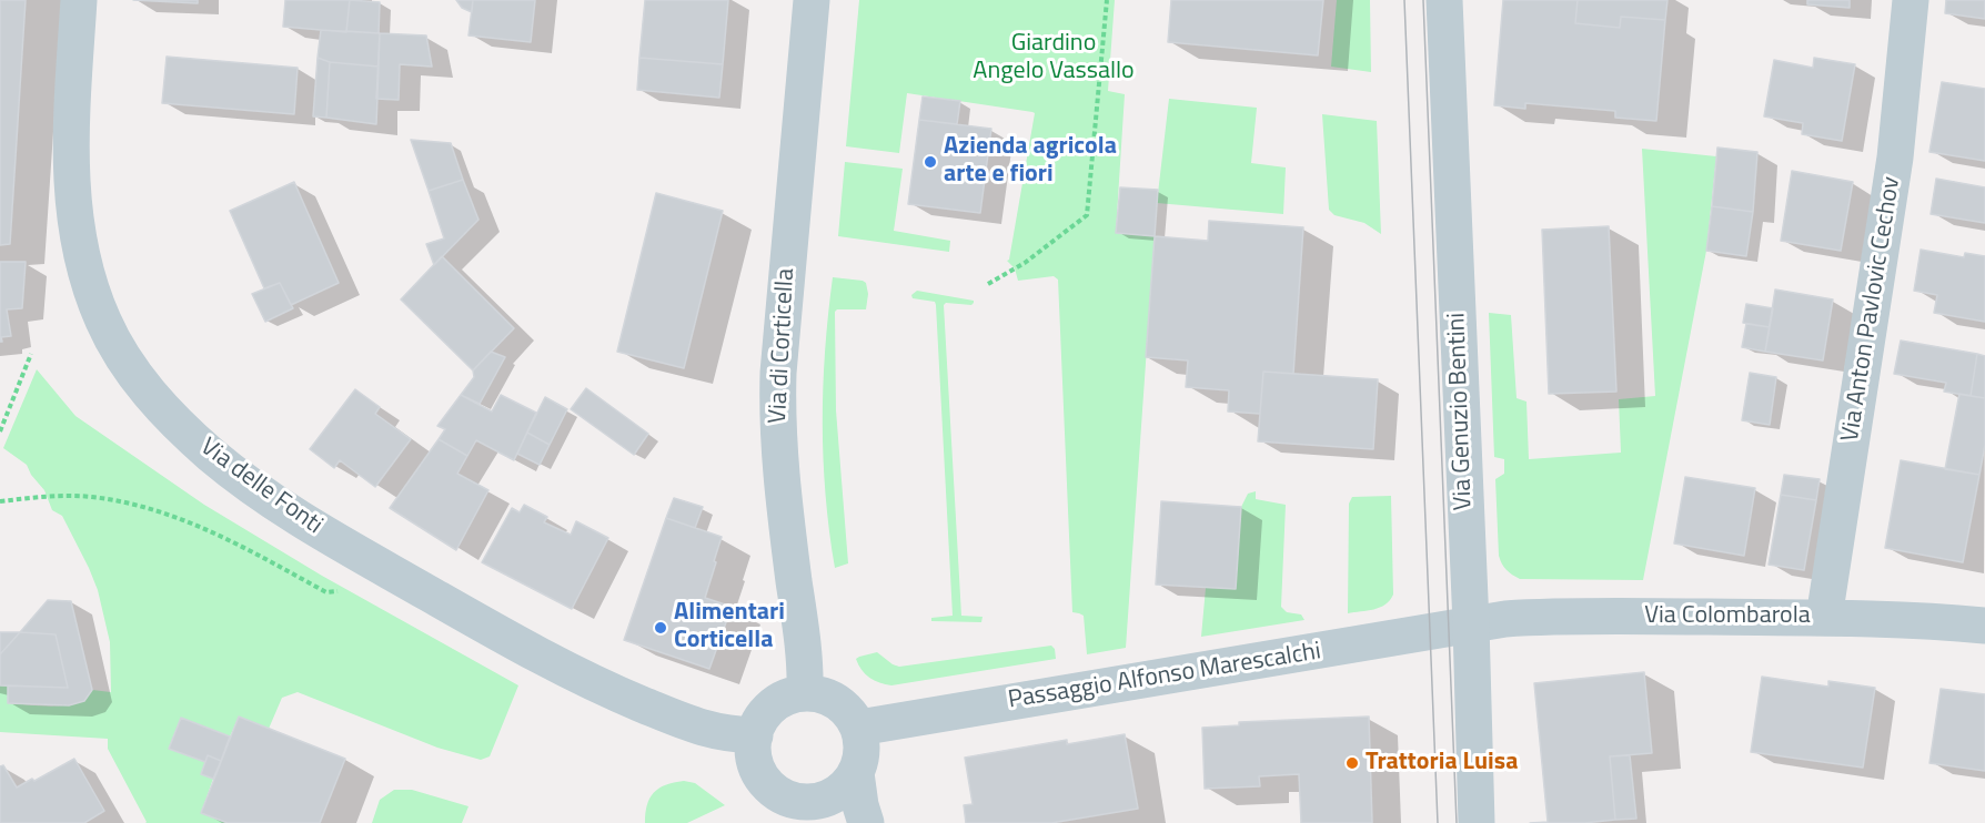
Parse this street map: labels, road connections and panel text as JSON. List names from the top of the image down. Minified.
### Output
{"streets":{"street":["Via Anton Pavlovic Cechov","Via di Corticella","Via Genuzio Bentini","Via delle Fonti","Via Colombarola","Passaggio Alfonso Marescalchi"]},"crossings":[["Via Anton Pavlovic Cechov","Via Colombarola"],["Via di Corticella","Via delle Fonti"],["Via di Corticella","Passaggio Alfonso Marescalchi"],["Via Genuzio Bentini","Via Colombarola"],["Via Genuzio Bentini","Passaggio Alfonso Marescalchi"],["Via delle Fonti","Passaggio Alfonso Marescalchi"],["Via Colombarola","Passaggio Alfonso Marescalchi"]],"parks":["Giardino Angelo Vassallo"],"places":["Azienda agricola arte e fiori","Alimentari Corticella","Trattoria Luisa"]}
